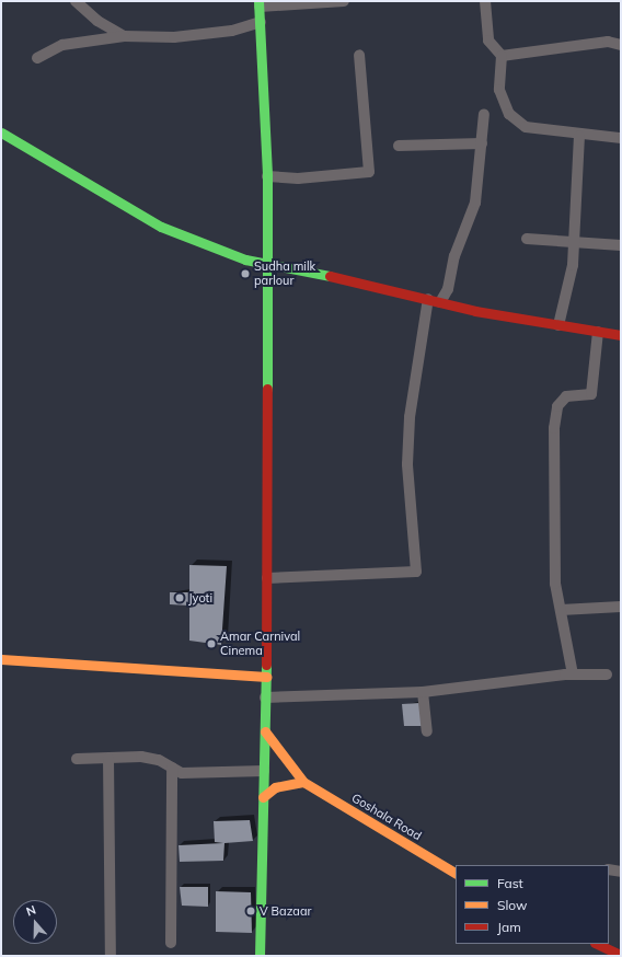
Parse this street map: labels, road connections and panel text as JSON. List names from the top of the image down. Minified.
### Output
{"streets":{"main road":["Goshala Road"]},"places":["Sudha milk parlour","Jyoti","Amar Carnival Cinema","V Bazaar"],"legend":["Fast","Slow","Jam"],"north":"top"}
